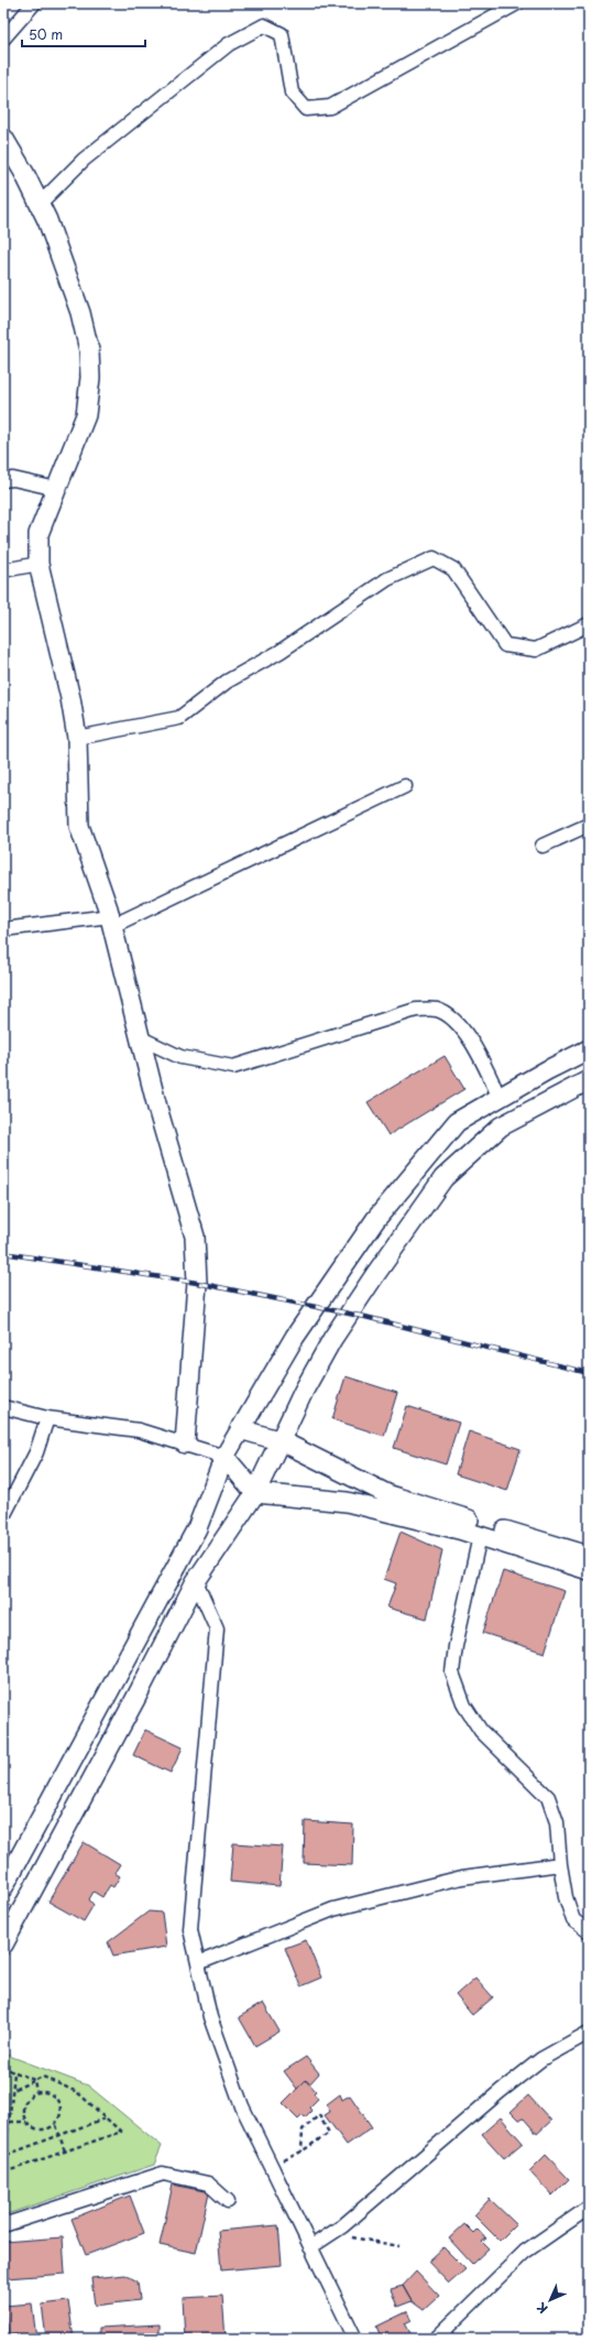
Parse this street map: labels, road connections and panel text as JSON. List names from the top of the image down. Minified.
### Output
{"scale_bar":"50 m","north":"bottom left"}
